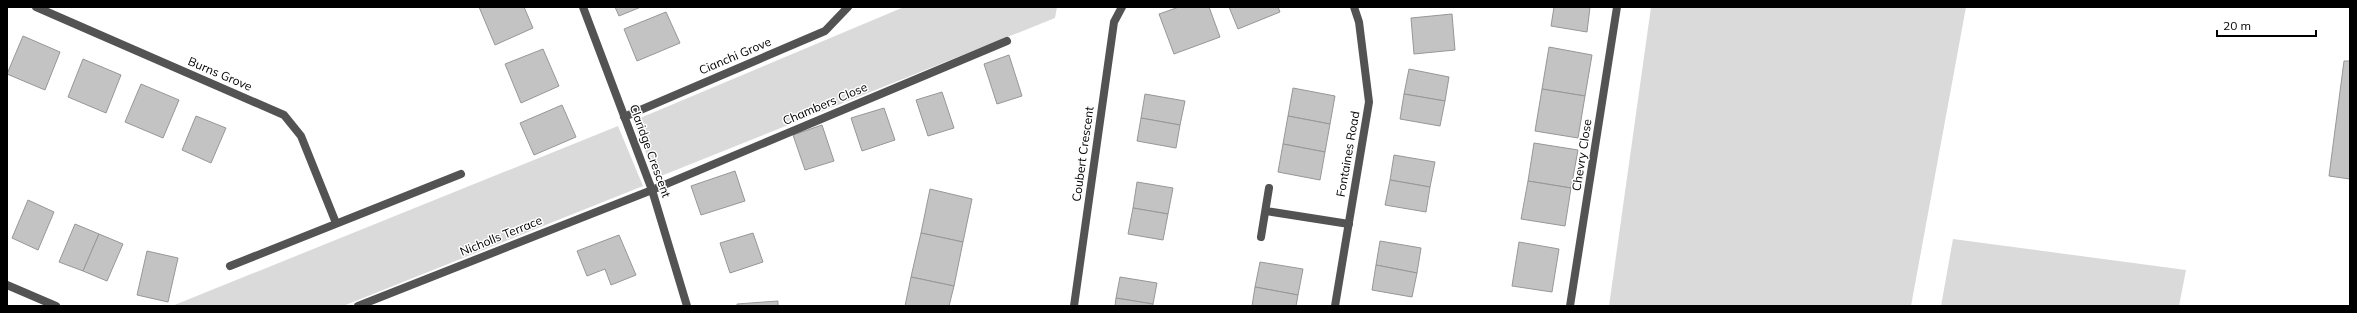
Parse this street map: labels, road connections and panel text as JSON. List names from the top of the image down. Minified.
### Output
{"streets":{"street":["Cianchi Grove","Burns Grove","Chambers Close","Claridge Crescent","Coubert Crescent","Fontaines Road","Chevry Close","Nicholls Terrace"]},"crossings":[["Cianchi Grove","Claridge Crescent"],["Chambers Close","Claridge Crescent"],["Chambers Close","Nicholls Terrace"],["Claridge Crescent","Nicholls Terrace"]],"scale_bar":"20 m"}
